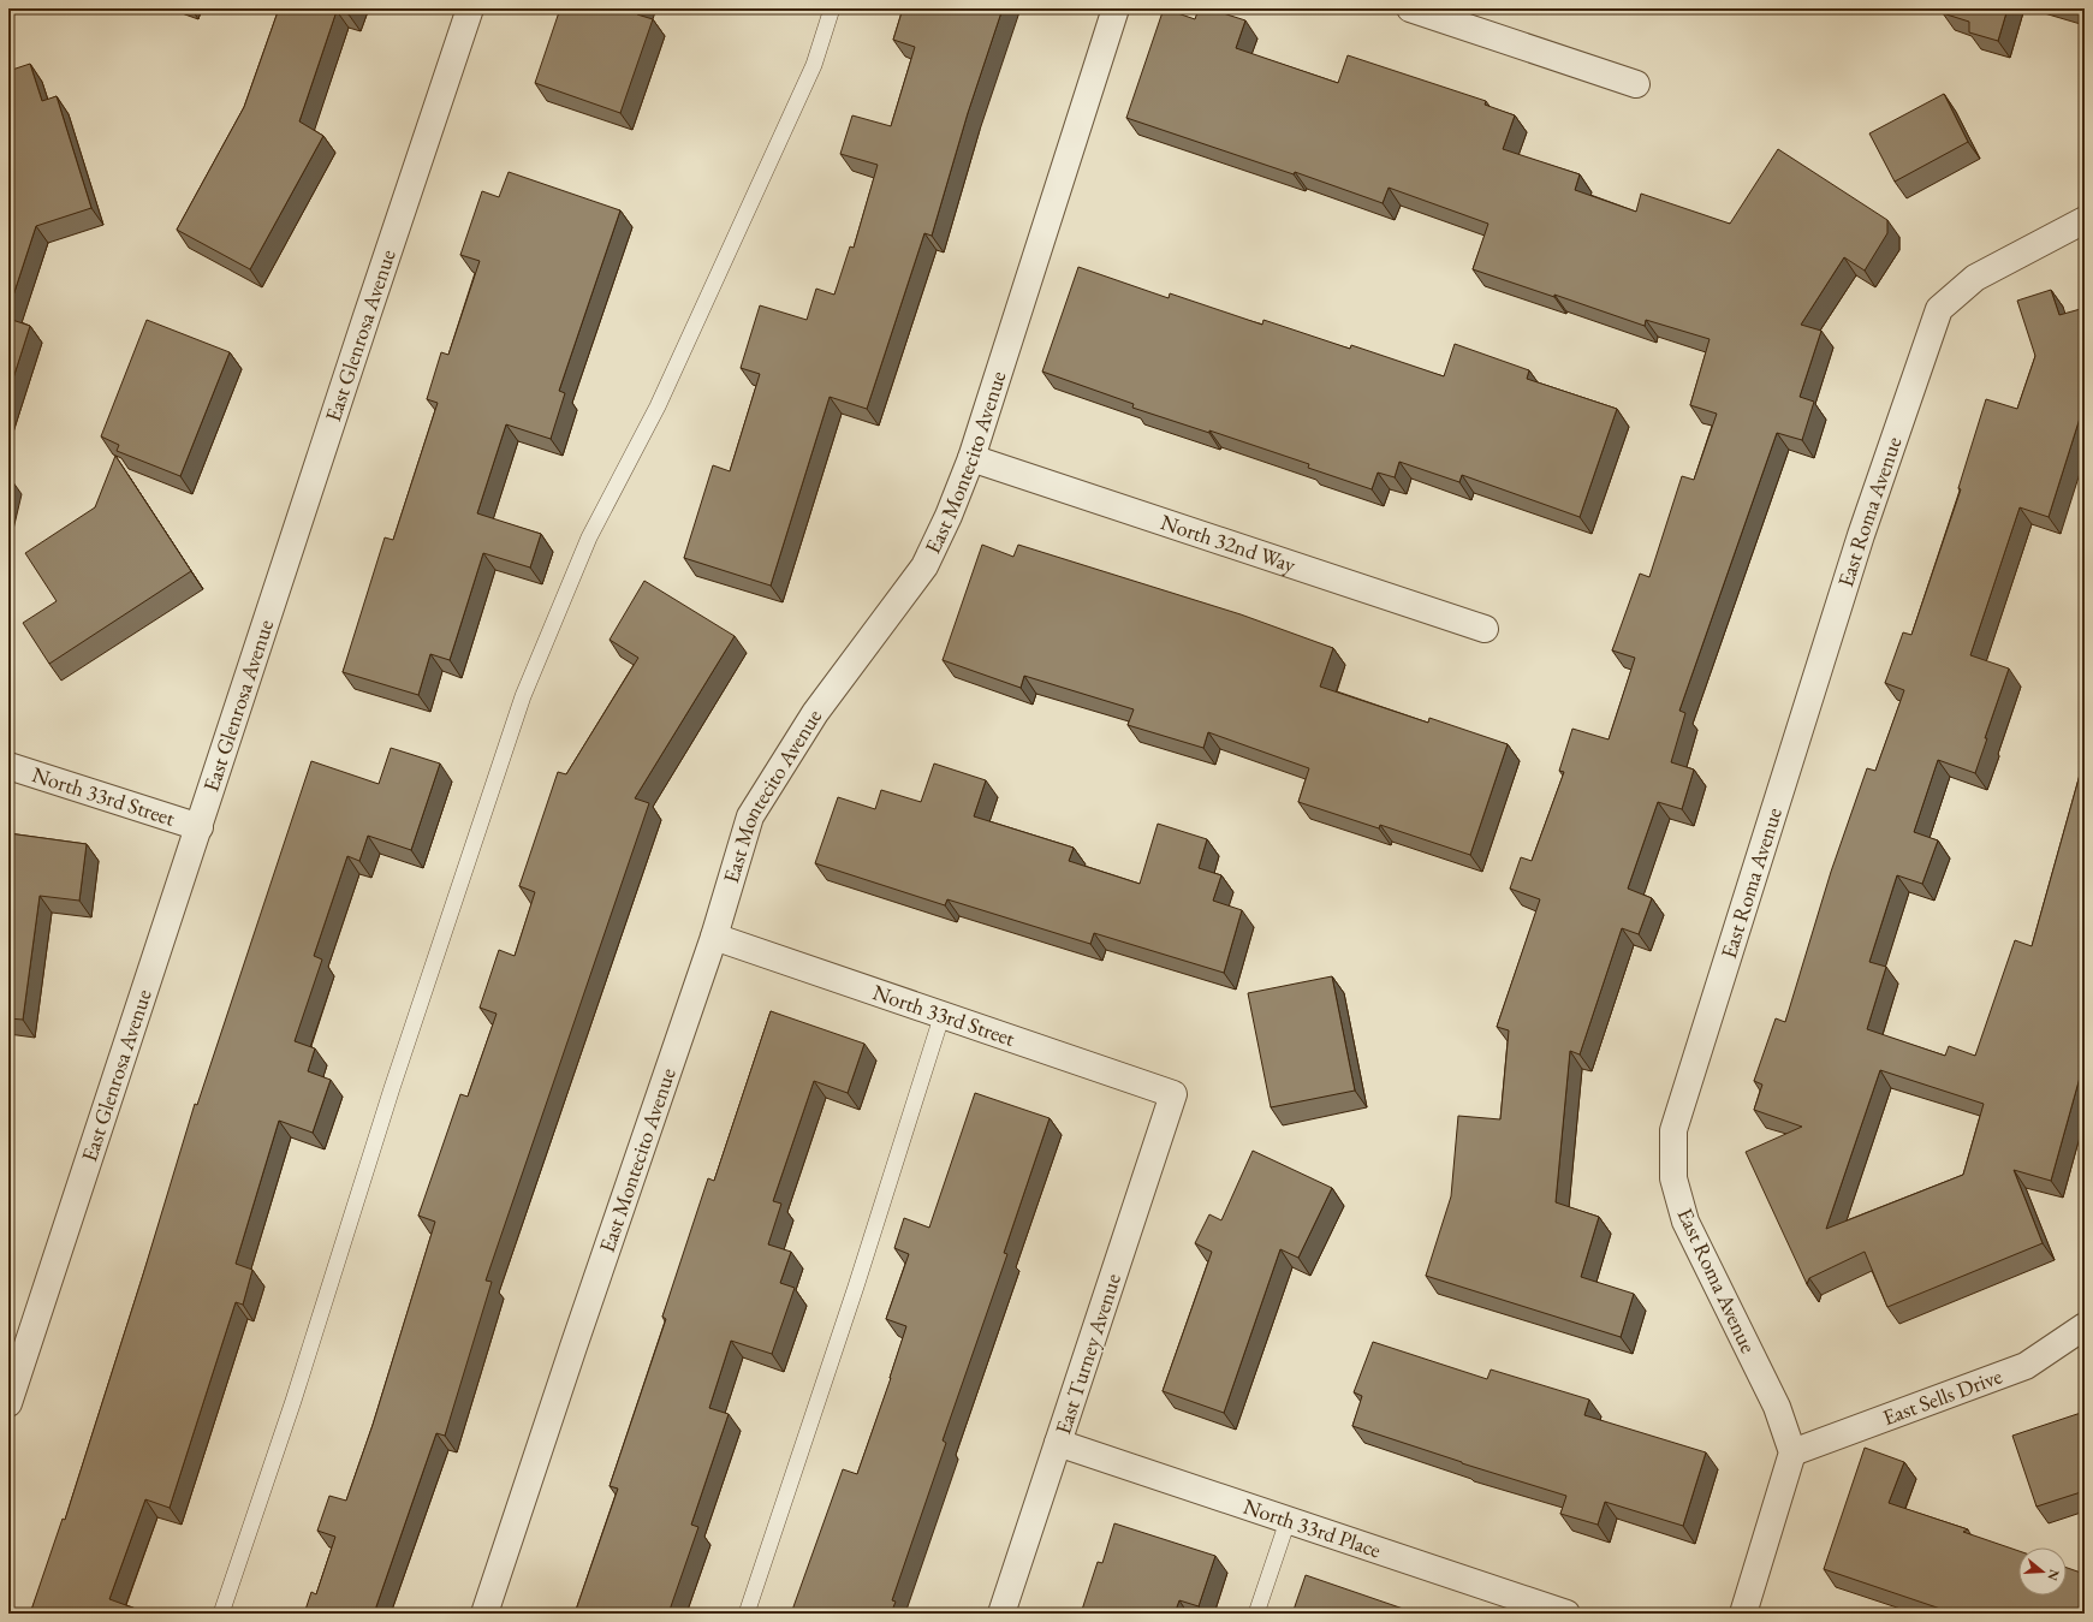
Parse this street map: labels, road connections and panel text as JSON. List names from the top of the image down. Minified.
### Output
{"streets":{"street":["East Glenrosa Avenue","East Montecito Avenue","East Roma Avenue","North 32nd Way","North 33rd Street","East Turney Avenue","East Sells Drive","North 33rd Place"]},"crossings":[["East Glenrosa Avenue","North 33rd Street"],["East Montecito Avenue","North 32nd Way"],["East Montecito Avenue","North 33rd Street"],["East Roma Avenue","East Sells Drive"],["North 33rd Street","East Turney Avenue"],["East Turney Avenue","North 33rd Place"]],"north":"right"}
